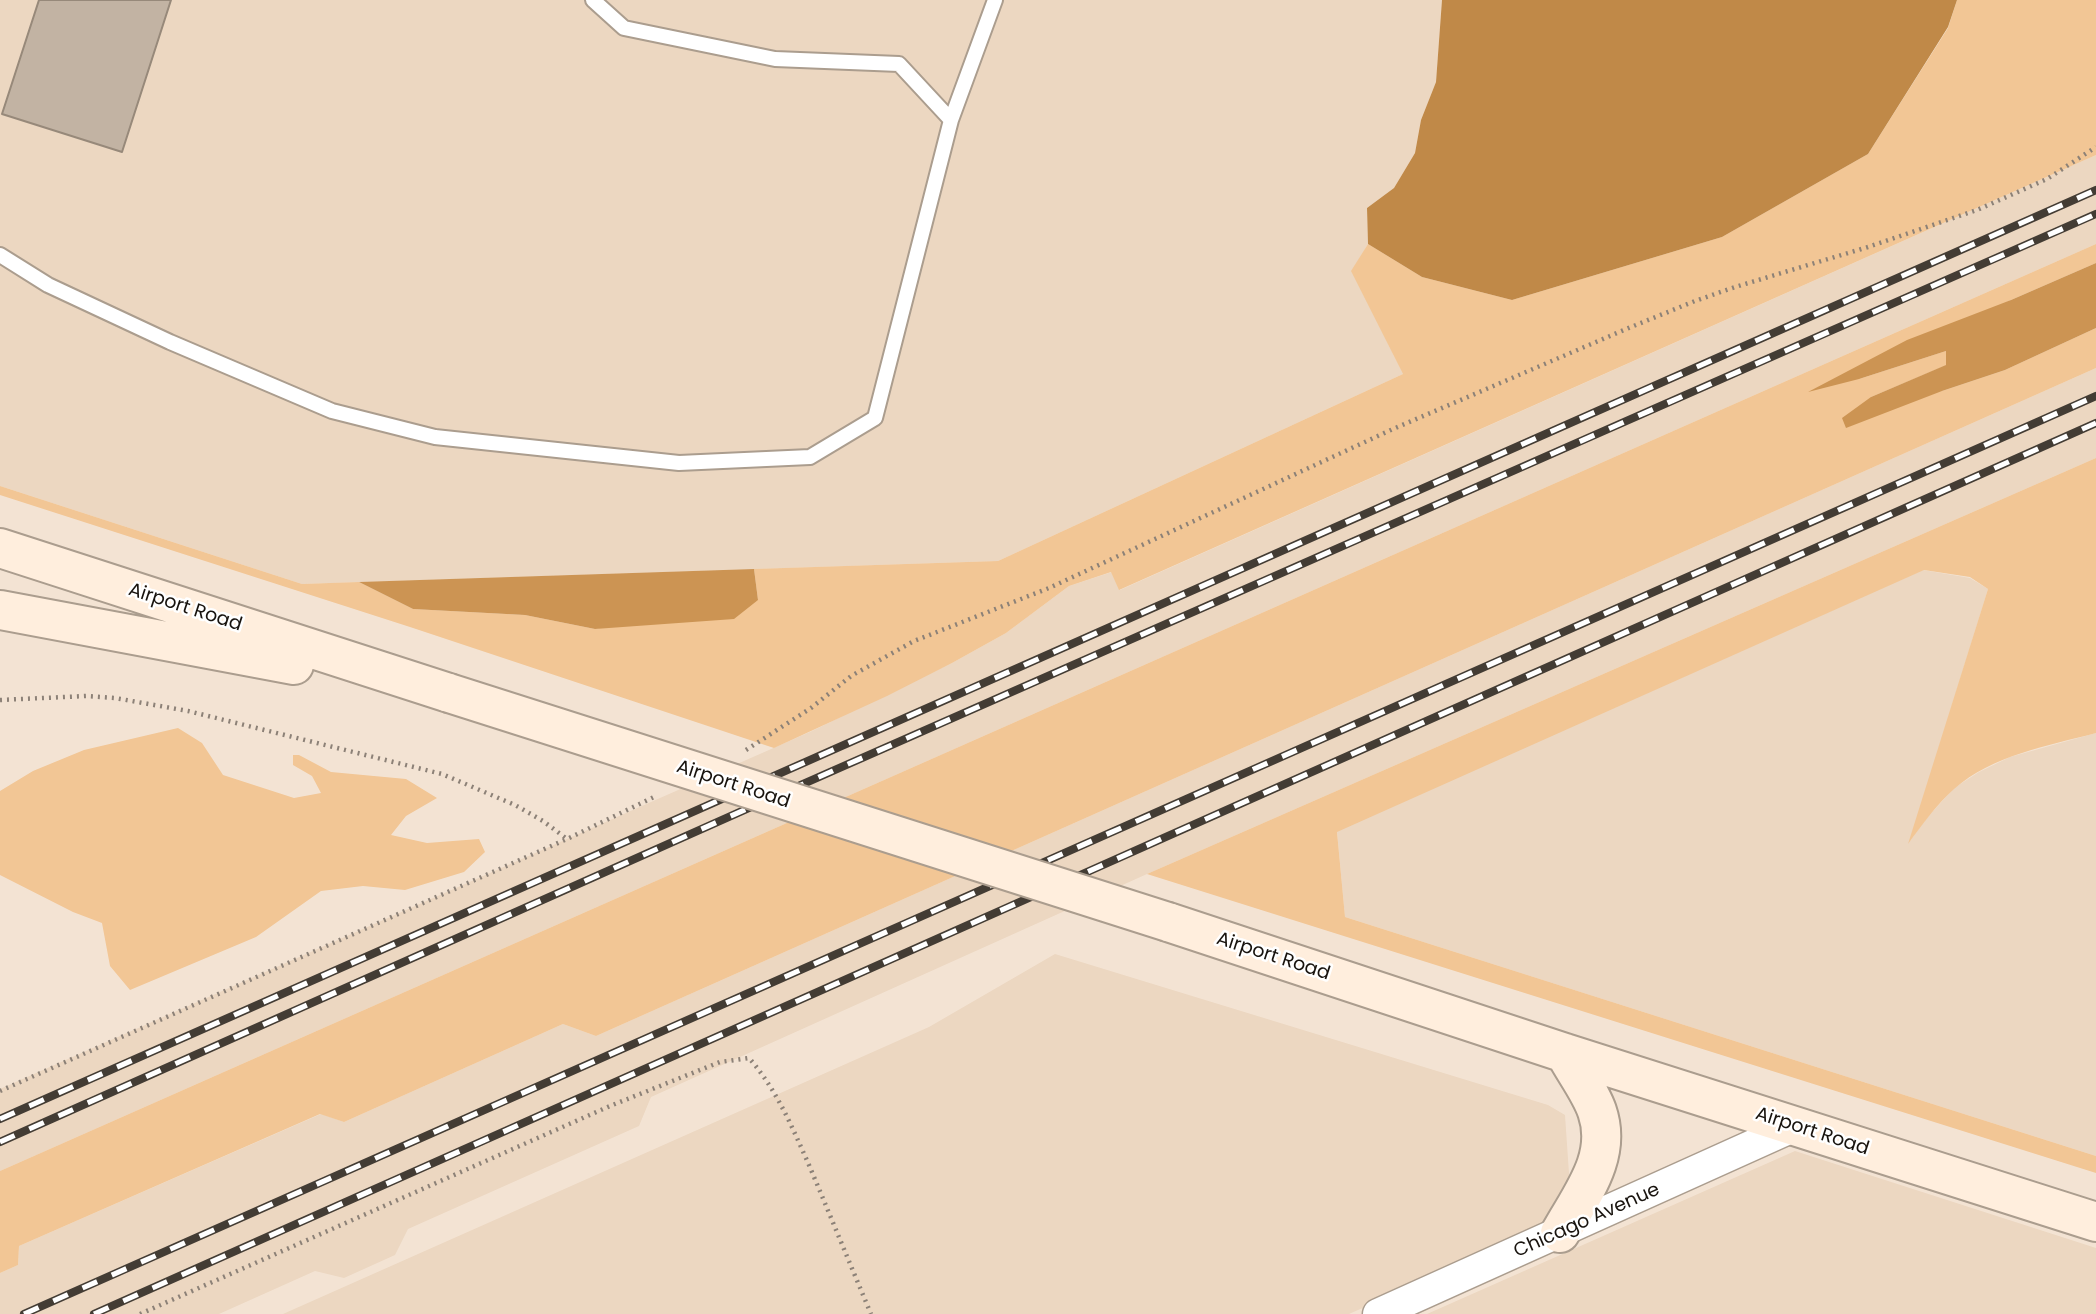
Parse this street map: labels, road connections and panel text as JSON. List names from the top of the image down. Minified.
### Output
{"streets":{"main road":["Airport Road"],"street":["Chicago Avenue"]},"crossings":[["Airport Road","Chicago Avenue"]]}
